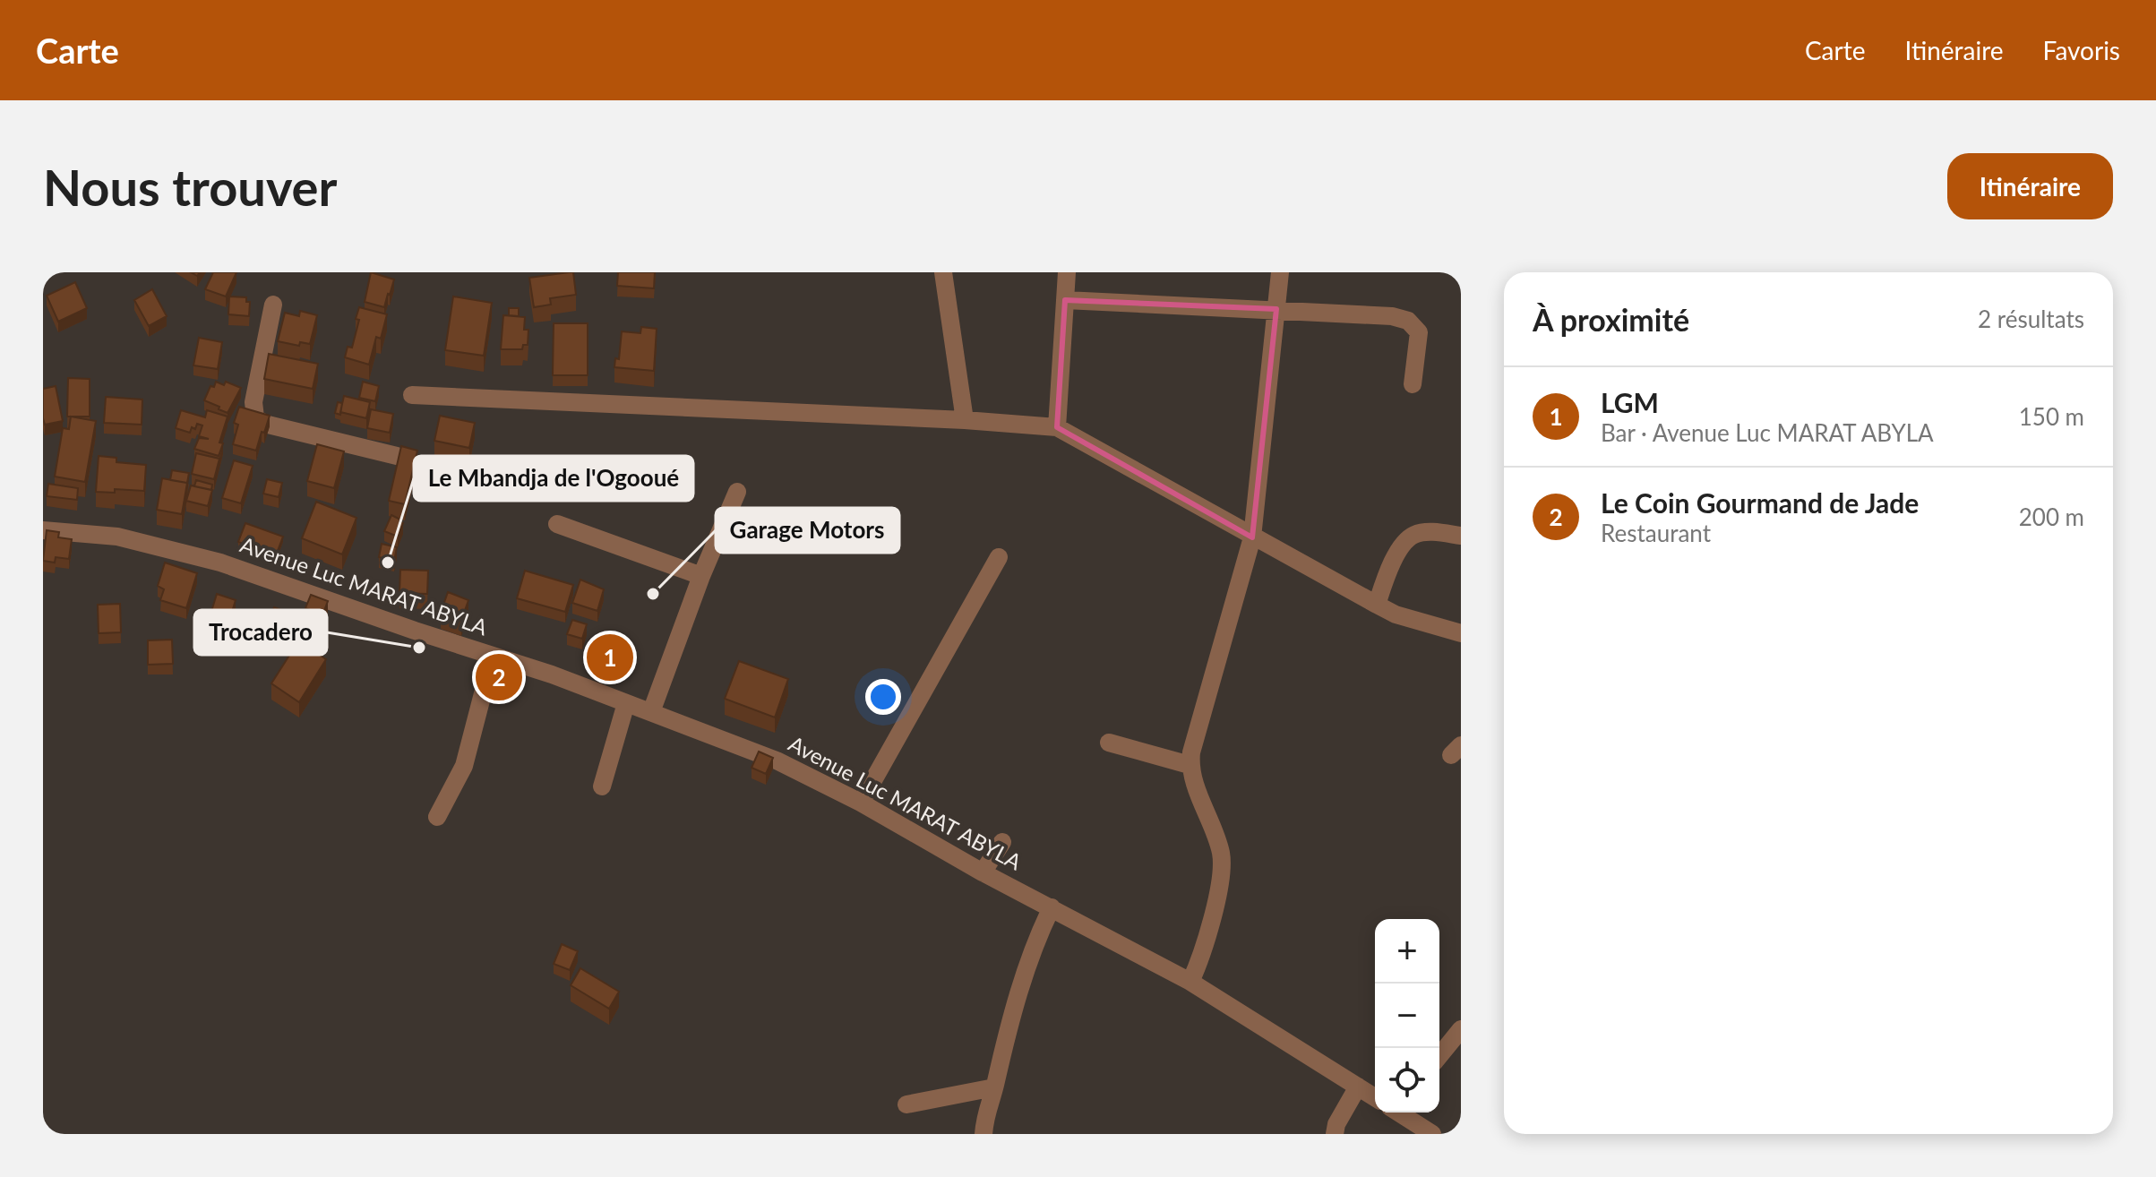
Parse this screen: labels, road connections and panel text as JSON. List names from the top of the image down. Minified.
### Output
{"streets":{"street":["Avenue Luc MARAT ABYLA"]},"places":["Le Mbandja de l'Ogooué","Garage Motors","Trocadero"],"page":{"header":"Carte","nav":["Carte","Itinéraire","Favoris"],"buttons":"Itinéraire","title":"Nous trouver","heading":["À proximité","2 résultats"],"list":[{"mark":"1","name":"LGM","note":"Bar · Avenue Luc MARAT ABYLA","value":"150 m"},{"mark":"2","name":"Le Coin Gourmand de Jade","note":"Restaurant","value":"200 m"}],"pins":["1","2"],"map_buttons":["+","−"]}}
